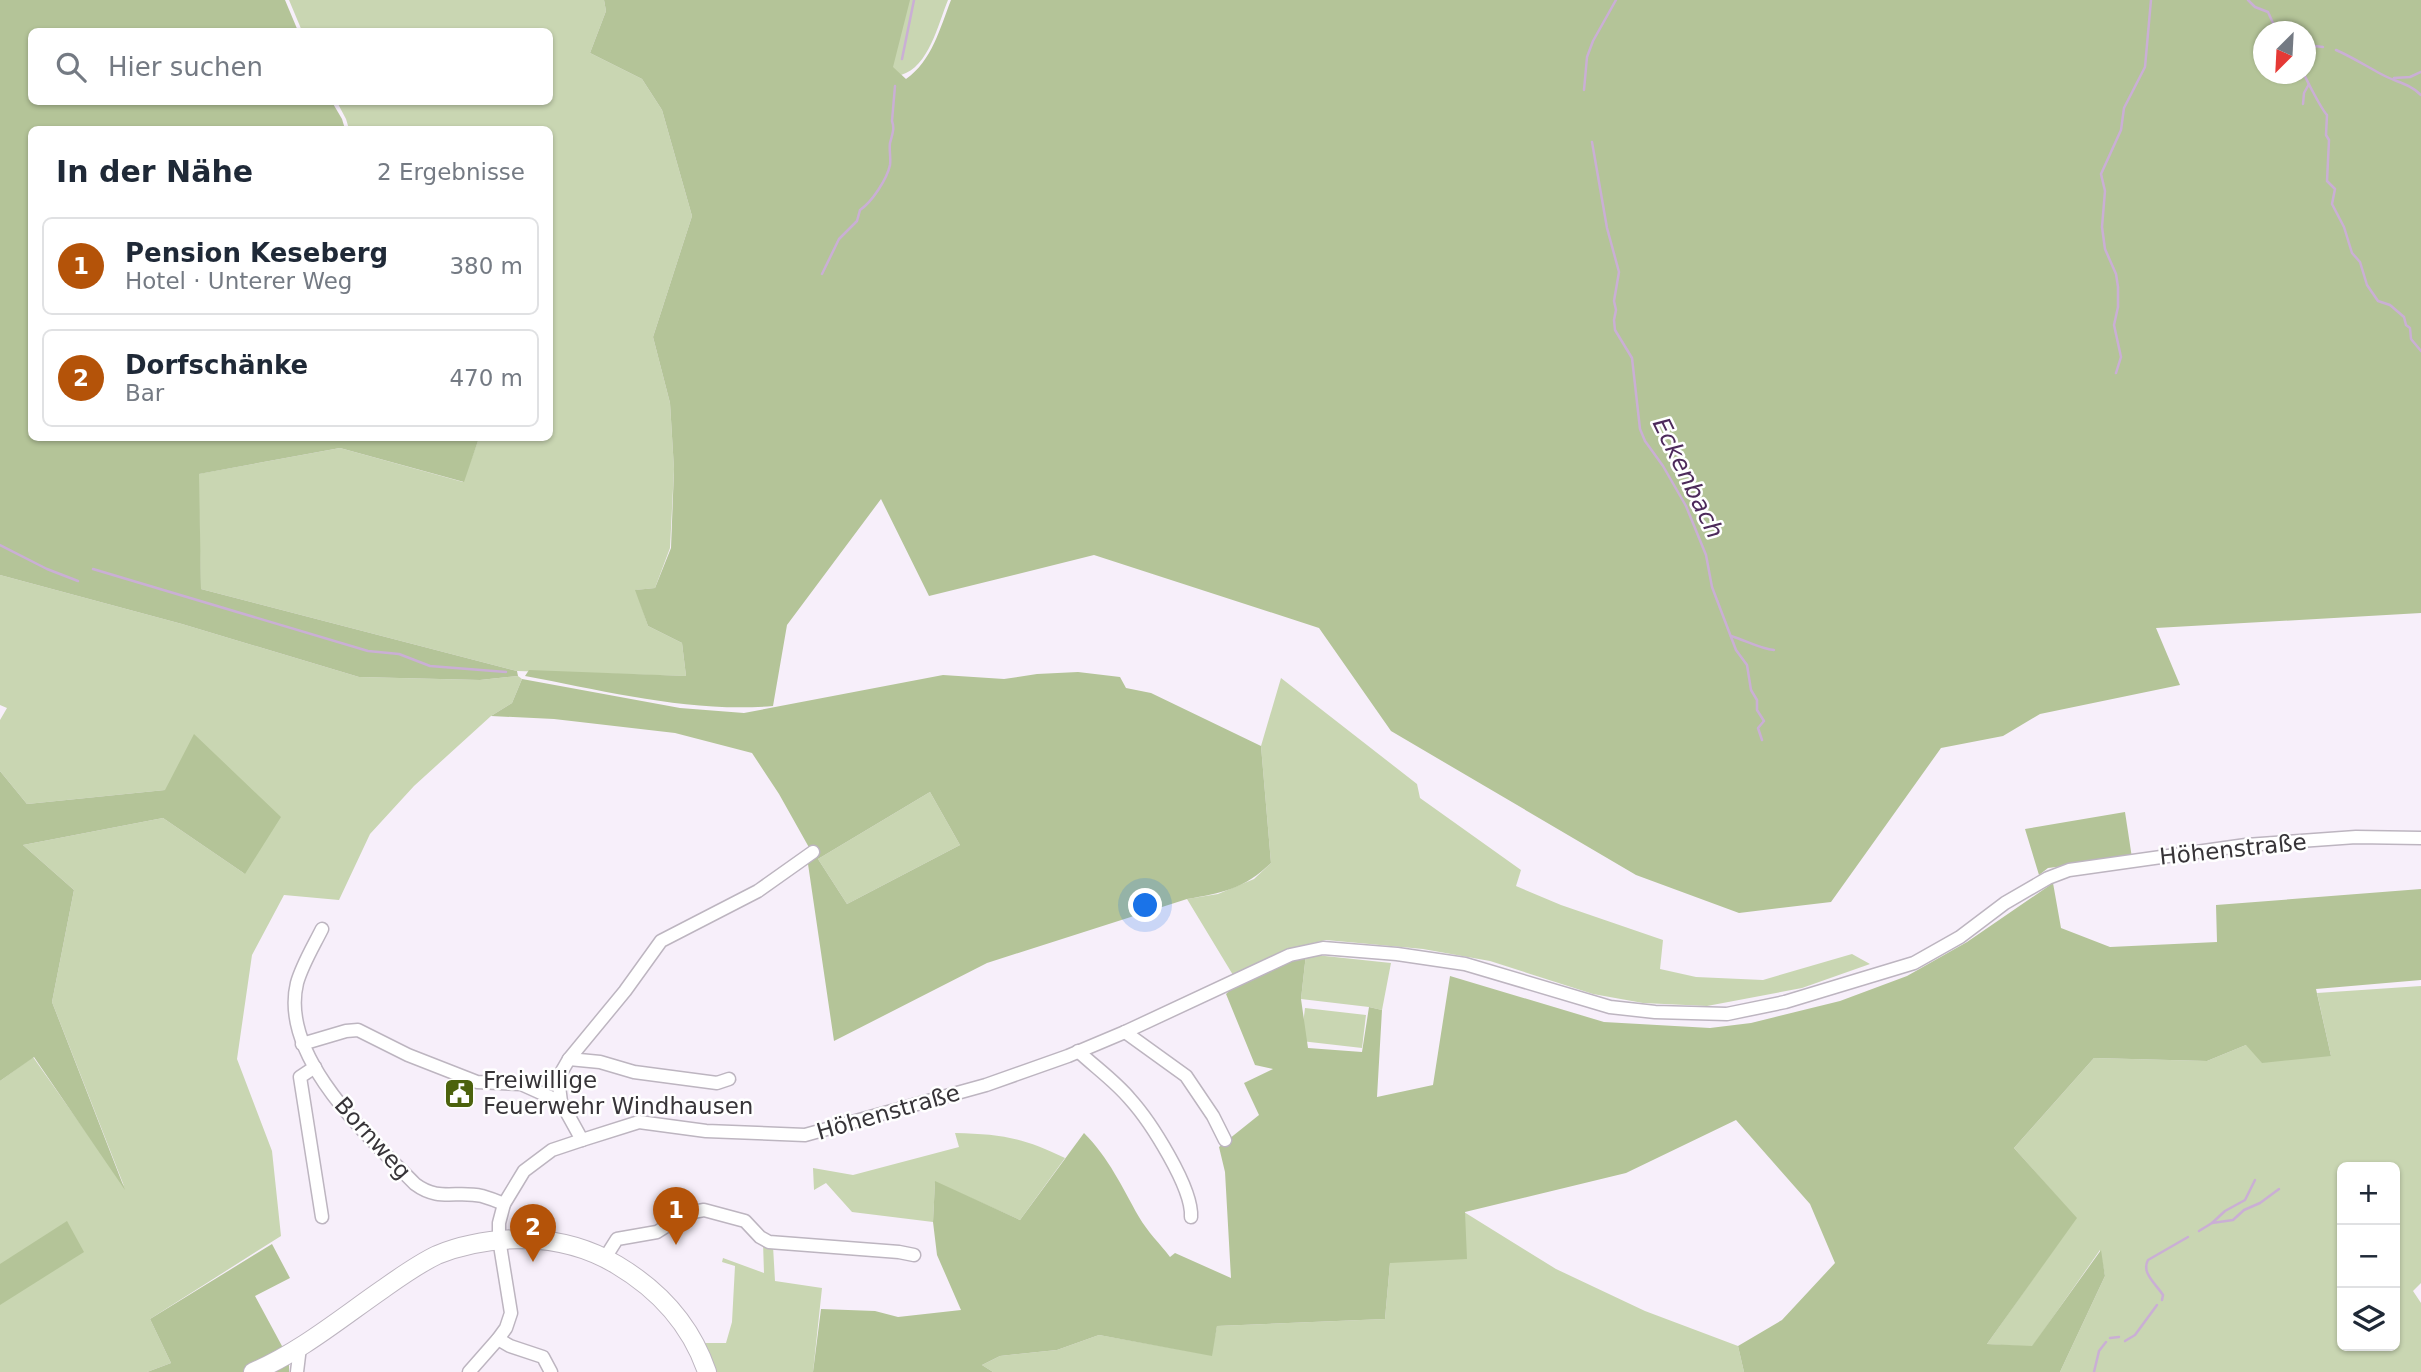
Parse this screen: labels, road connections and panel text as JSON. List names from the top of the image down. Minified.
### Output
{"streets":{"street":["Höhenstraße","Bornweg"]},"crossings":[["Höhenstraße","Bornweg"]],"water":["Eckenbach"],"places":{"public building":["Freiwillige Feuerwehr Windhausen"]},"north":"bottom left","page":{"search":"Hier suchen","heading":["In der Nähe","2 Ergebnisse"],"list":[{"mark":"1","name":"Pension Keseberg","note":"Hotel · Unterer Weg","value":"380 m"},{"mark":"2","name":"Dorfschänke","note":"Bar","value":"470 m"}],"map_buttons":["+","−"],"pins":["1","2"]}}
